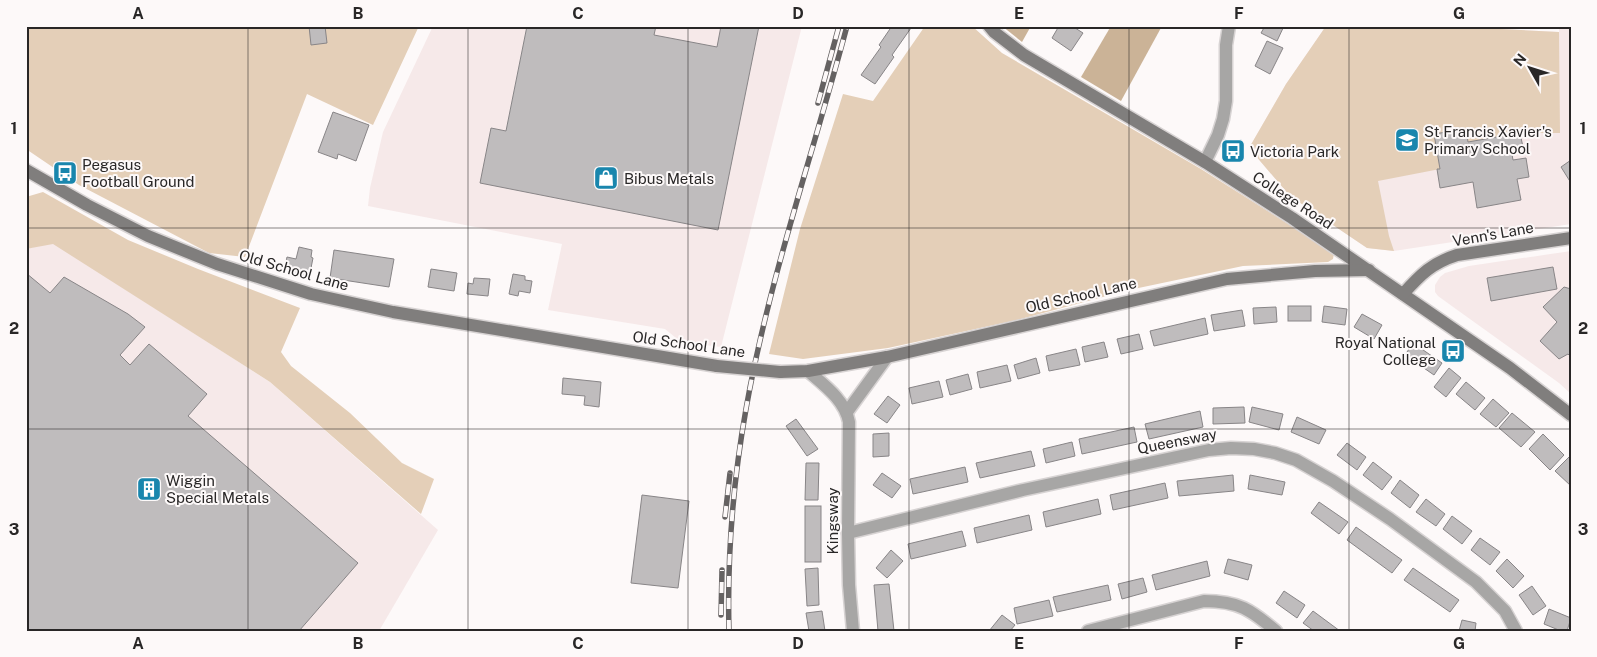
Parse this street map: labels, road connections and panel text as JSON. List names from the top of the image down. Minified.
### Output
{"streets":{"street":["College Road","Venn's Lane","Old School Lane","Queensway","Kingsway"]},"crossings":[["College Road","Venn's Lane"],["College Road","Old School Lane"],["Queensway","Kingsway"]],"places":{"school or university":["St Francis Xavier's Primary School"],"bus stop":["Victoria Park","Pegasus Football Ground","Royal National College"],"shop":["Bibus Metals"],"building":["Wiggin Special Metals"]},"north":"top left","grid":{"columns":["A","B","C","D","E","F","G"],"rows":["1","2","3"]}}
